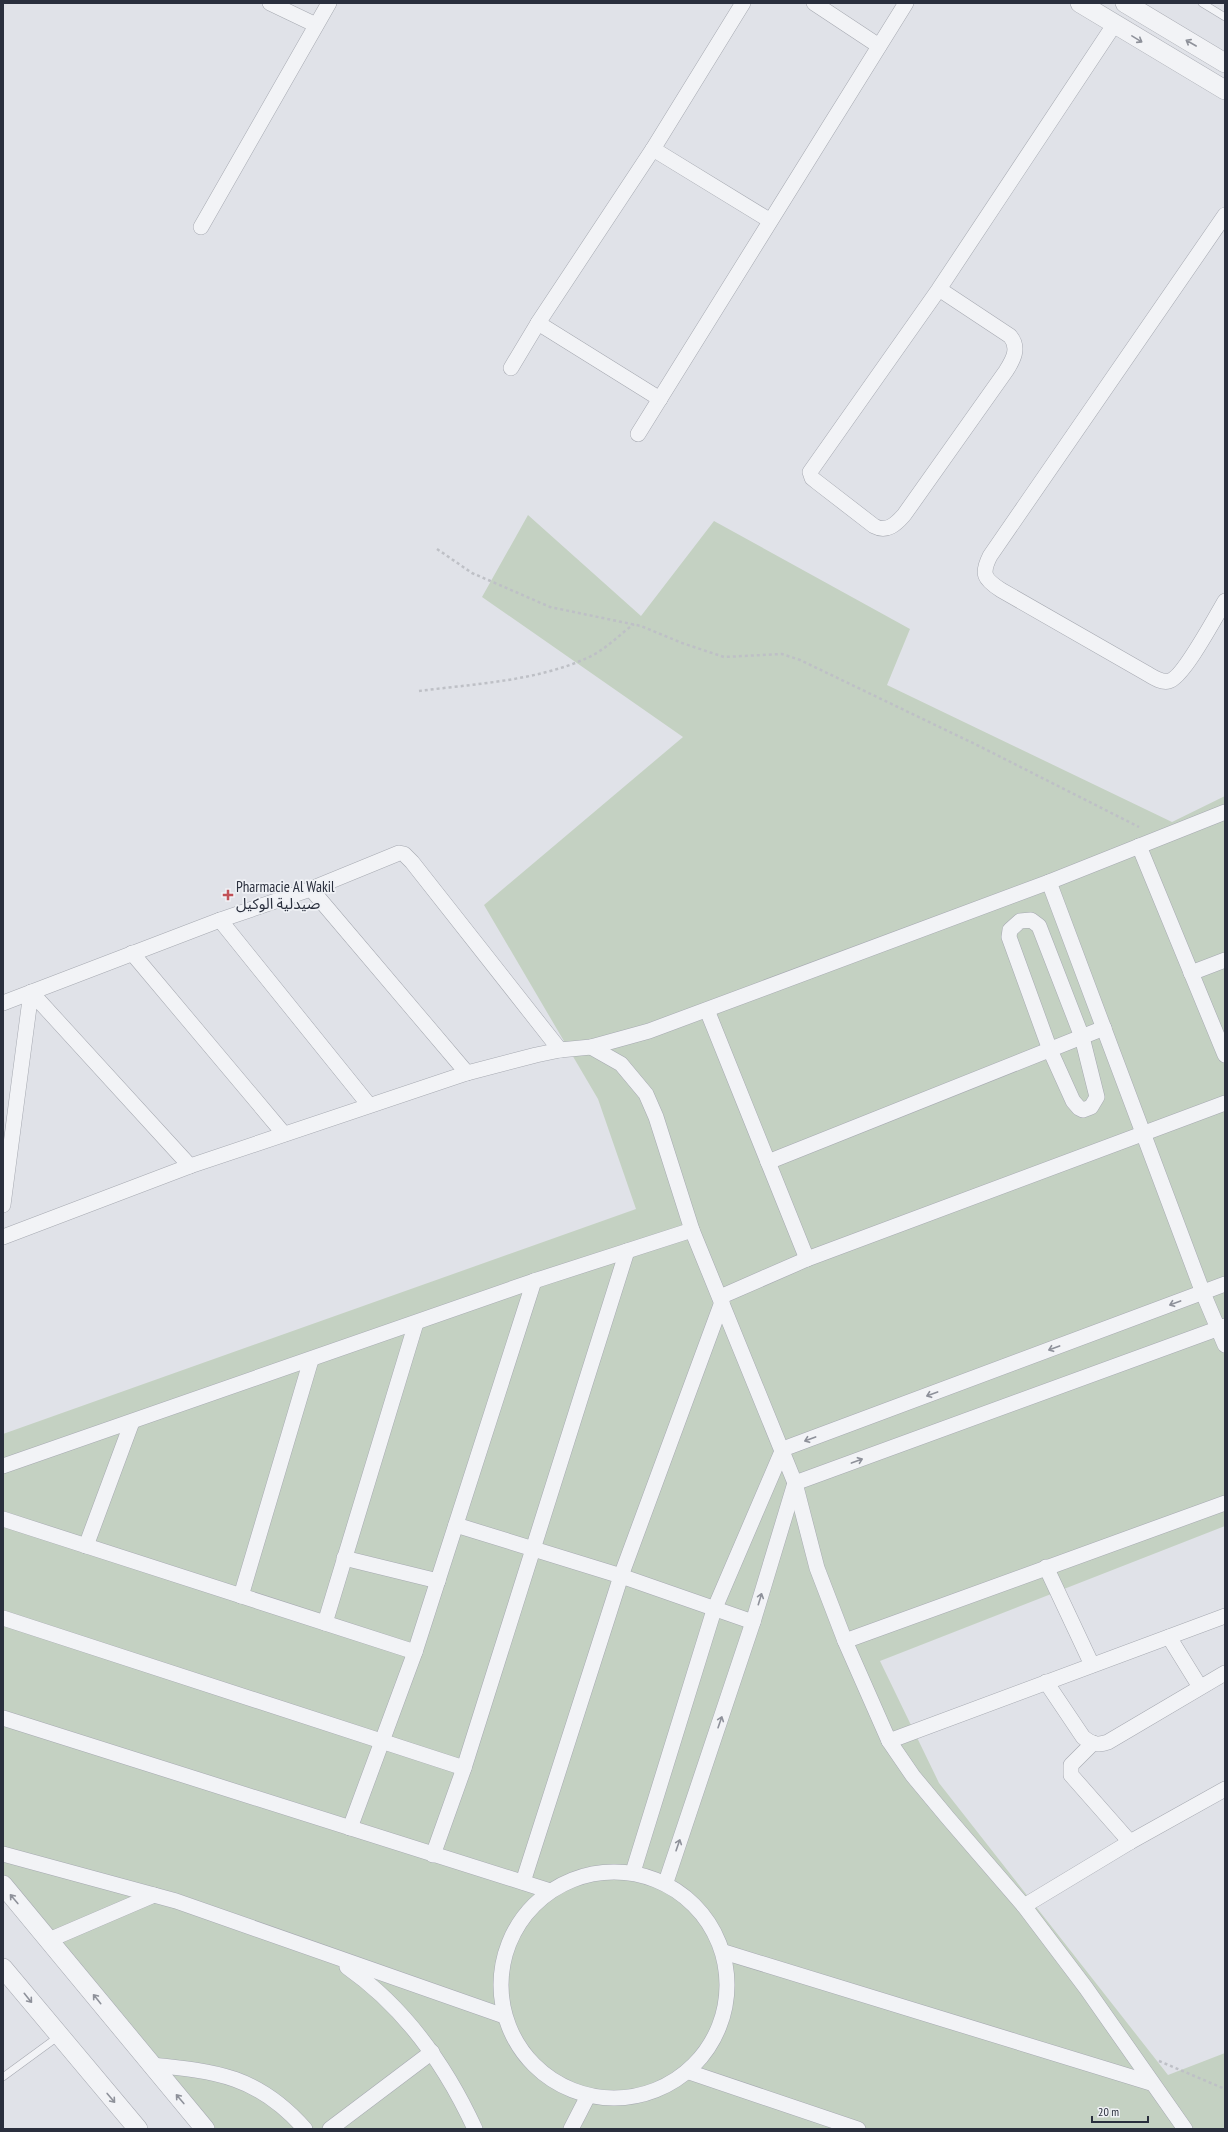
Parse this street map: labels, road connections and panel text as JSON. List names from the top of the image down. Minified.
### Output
{"places":{"health":["Pharmacie Al Wakil صيدلية الوكيل"]},"scale_bar":"20 m"}
